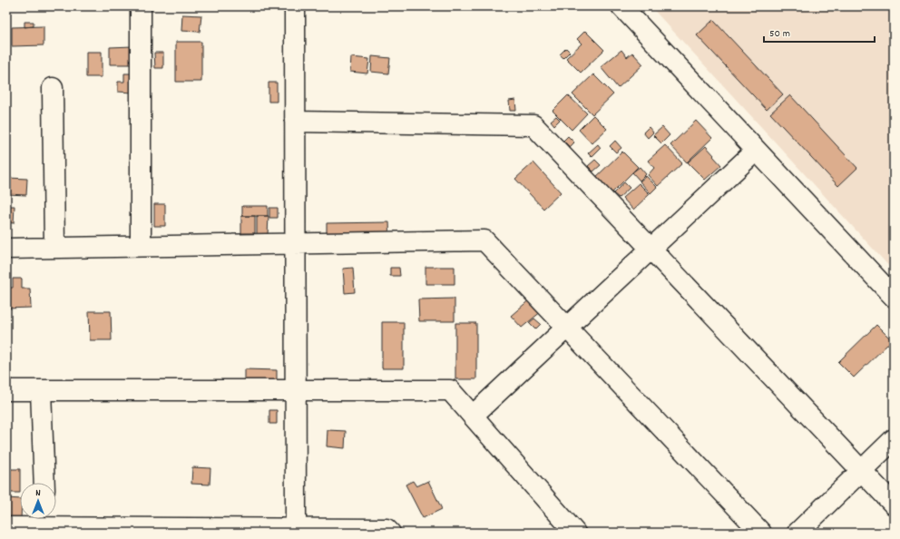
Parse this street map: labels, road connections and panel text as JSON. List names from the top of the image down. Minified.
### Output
{"scale_bar":"50 m","north":"top"}
